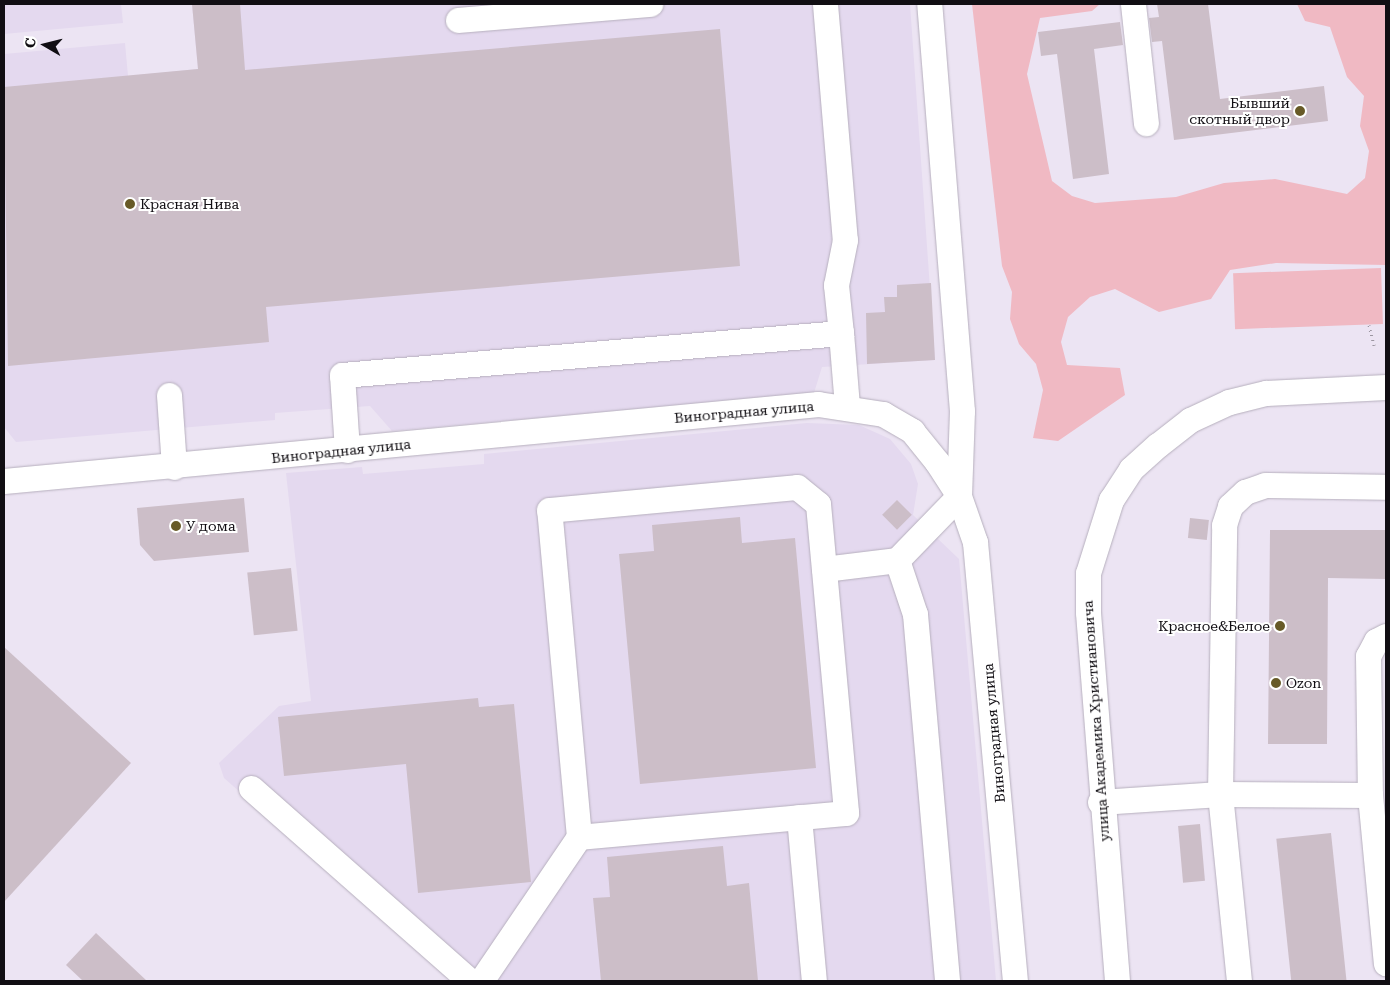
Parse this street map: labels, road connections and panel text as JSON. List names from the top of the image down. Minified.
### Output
{"streets":{"street":["Виноградная улица","улица Академика Христиановича"]},"places":["Бывший скотный двор","Красная Нива","У дома","Красное&Белое","Ozon"],"north":"left"}
